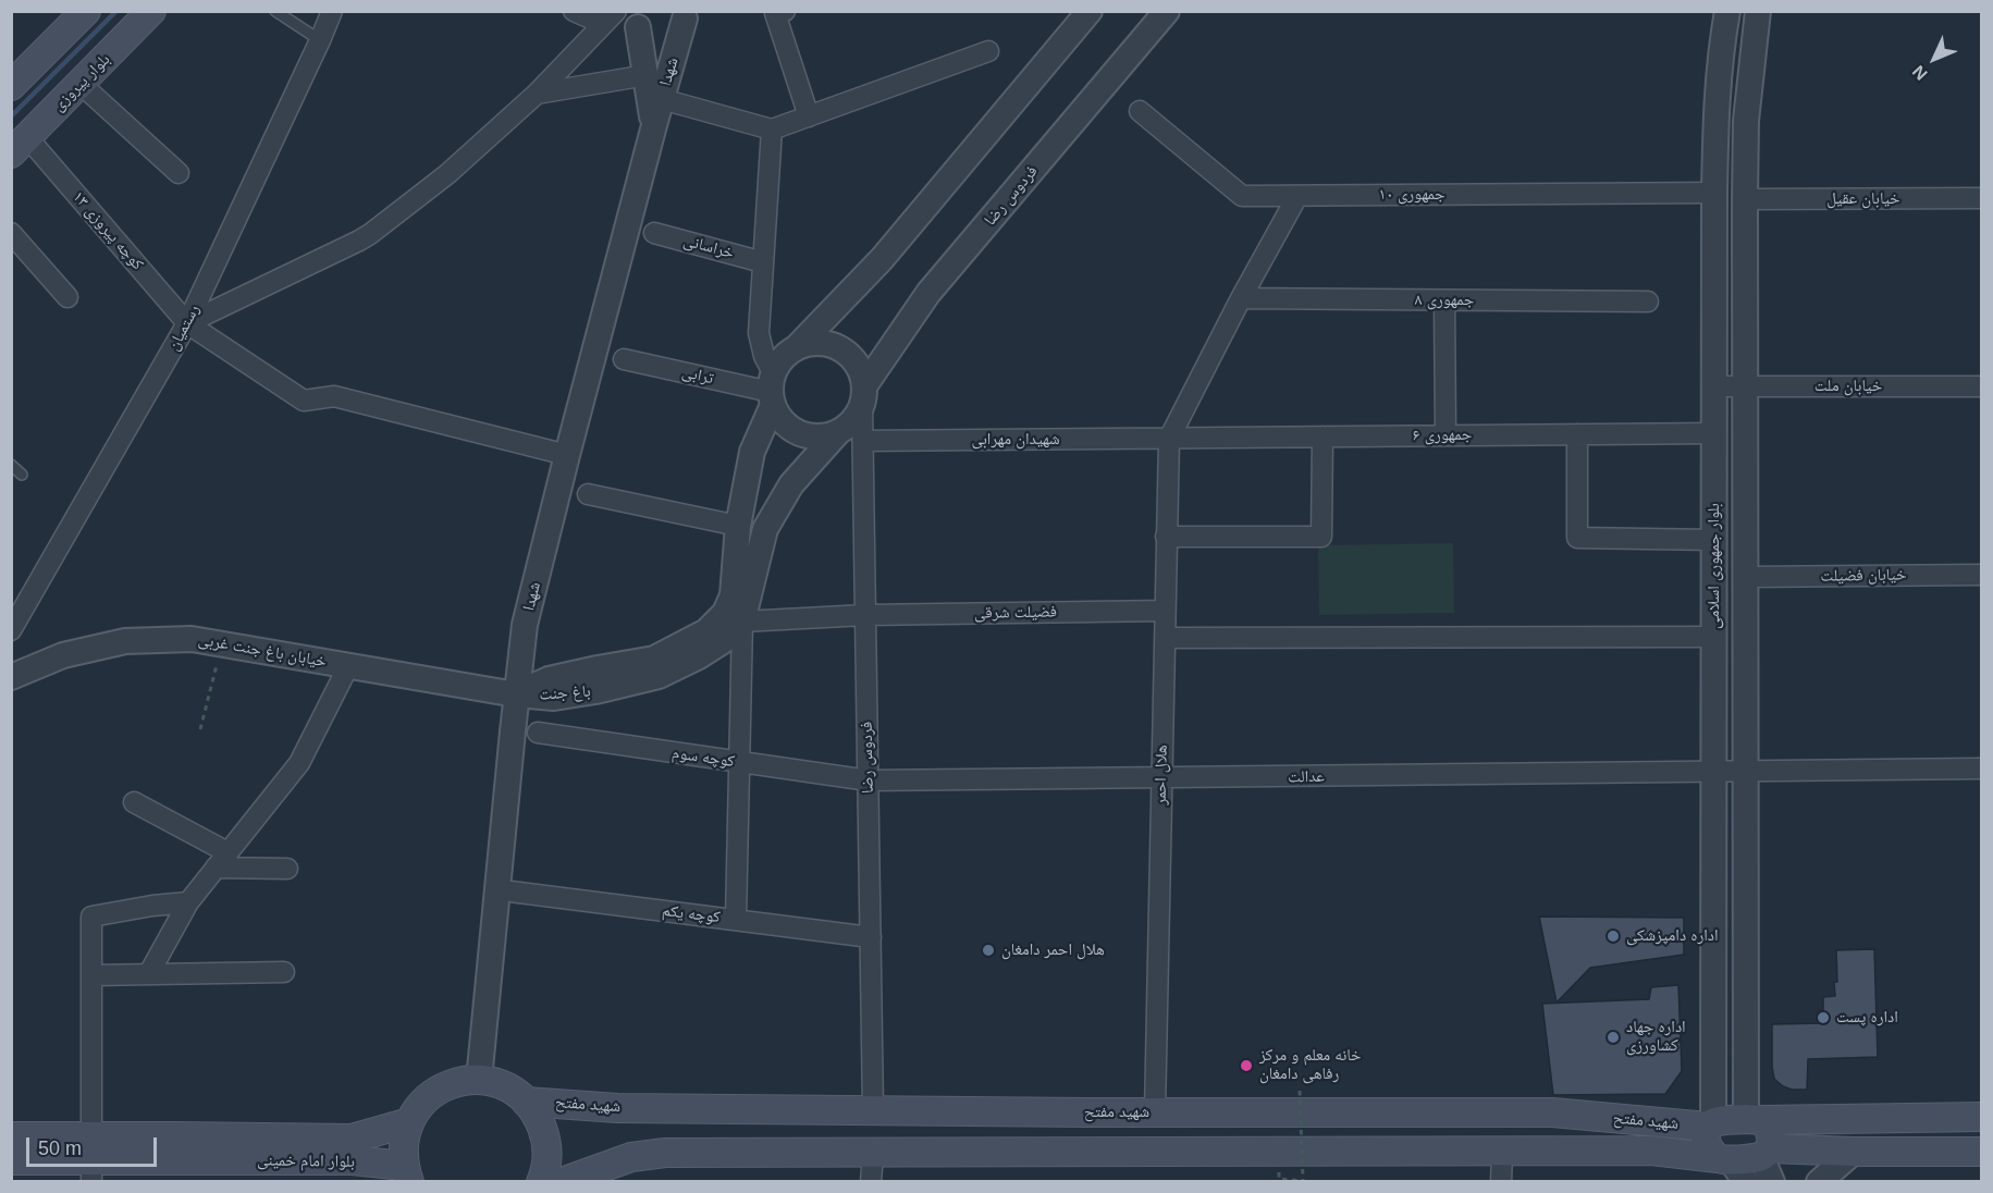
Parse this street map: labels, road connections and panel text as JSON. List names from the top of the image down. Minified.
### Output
{"streets":{"main road":["بلوار پیروزی","شهید مفتح","بلوار امام خمینی"],"street":["شهدا","جمهوری ۱۰","فردوس رضا","خیابان عقیل","کوچه پیروزی ۱۳","خراسانی","جمهوری ۸","رستمیان","ترابی","خیابان ملت","جمهوری ۶","شهیدان مهرابی","بلوار جمهوری اسلامی","خیابان فضیلت","فضیلت شرقی","خیابان باغ جنت غربی","باغ جنت","کوچه سوم","هلال احمر","عدالت","کوچه یکم"]},"crossings":[["شهدا","کوچه پیروزی ۱۳"],["شهدا","خیابان باغ جنت غربی"],["شهدا","باغ جنت"],["بلوار پیروزی","کوچه پیروزی ۱۳"],["جمهوری ۱۰","بلوار جمهوری اسلامی"],["فردوس رضا","ترابی"],["فردوس رضا","شهیدان مهرابی"],["فردوس رضا","فضیلت شرقی"],["فردوس رضا","باغ جنت"],["فردوس رضا","کوچه سوم"],["فردوس رضا","عدالت"],["فردوس رضا","کوچه یکم"],["فردوس رضا","شهید مفتح"],["خیابان عقیل","بلوار جمهوری اسلامی"],["کوچه پیروزی ۱۳","رستمیان"],["ترابی","باغ جنت"],["خیابان ملت","بلوار جمهوری اسلامی"],["جمهوری ۶","شهیدان مهرابی"],["جمهوری ۶","بلوار جمهوری اسلامی"],["جمهوری ۶","هلال احمر"],["شهیدان مهرابی","هلال احمر"],["بلوار جمهوری اسلامی","خیابان فضیلت"],["بلوار جمهوری اسلامی","عدالت"],["بلوار جمهوری اسلامی","شهید مفتح"],["فضیلت شرقی","باغ جنت"],["فضیلت شرقی","هلال احمر"],["خیابان باغ جنت غربی","باغ جنت"],["کوچه سوم","عدالت"],["هلال احمر","عدالت"],["هلال احمر","شهید مفتح"]],"places":["اداره دامپزشکی","هلال احمر دامغان","اداره پست","اداره جهاد کشاورزی","خانه معلم و مرکز رفاهی دامغان"],"scale_bar":"50 m","north":"bottom left"}
